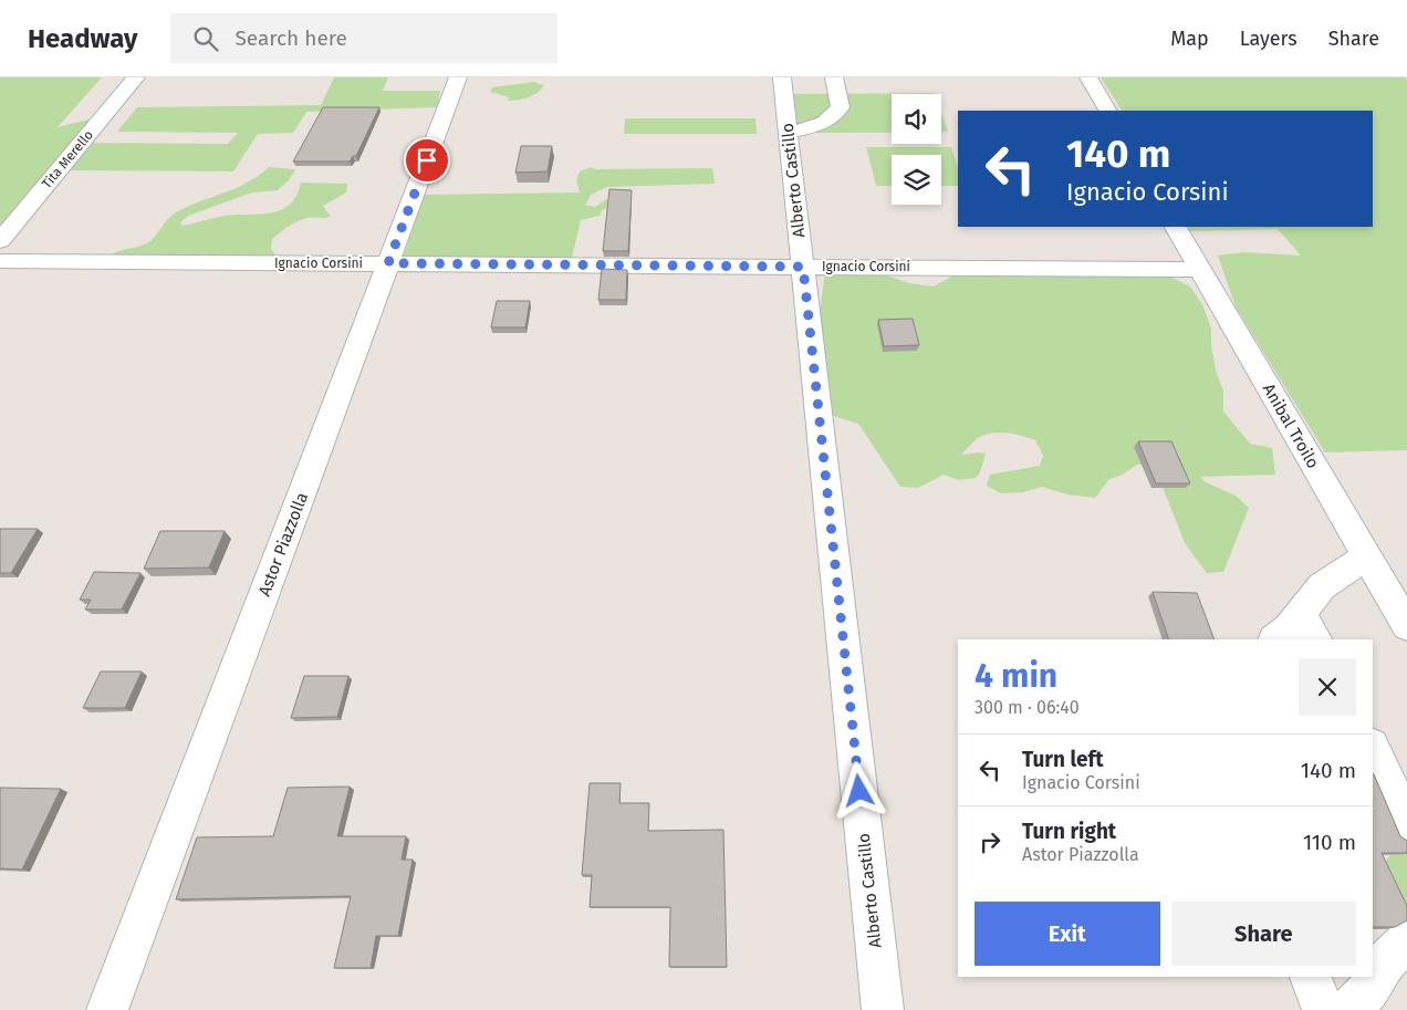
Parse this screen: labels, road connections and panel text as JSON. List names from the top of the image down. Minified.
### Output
{"streets":{"street":["Tita Merello","Alberto Castillo","Ignacio Corsini","Anibal Troilo","Astor Piazzolla"]},"crossings":[["Alberto Castillo","Ignacio Corsini"],["Ignacio Corsini","Anibal Troilo"],["Ignacio Corsini","Astor Piazzolla"]],"page":{"header":"Headway","search":"Search here","nav":["Map","Layers","Share"],"turn":["140 m","Ignacio Corsini"],"heading":["4 min","300 m · 06:40"],"list":[{"name":"Turn left","note":"Ignacio Corsini","value":"140 m"},{"name":"Turn right","note":"Astor Piazzolla","value":"110 m"}],"buttons":["Exit","Share"]}}
